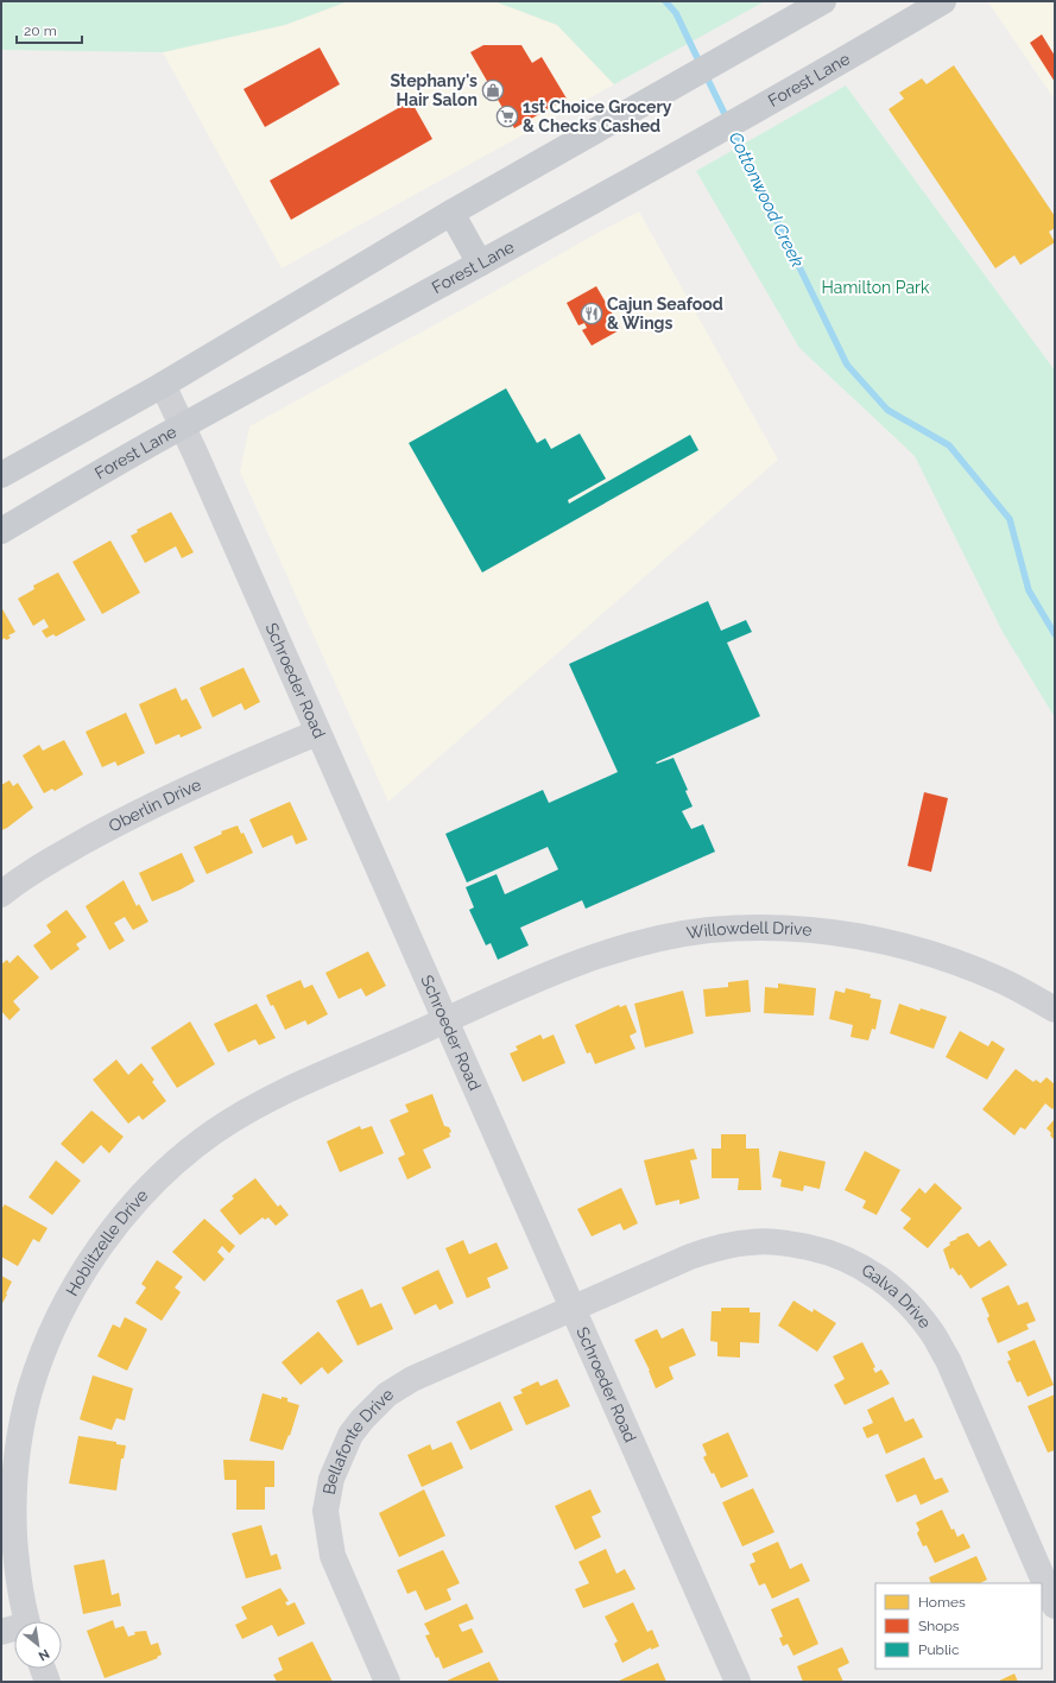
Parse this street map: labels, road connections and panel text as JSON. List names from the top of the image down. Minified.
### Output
{"streets":{"main road":["Forest Lane"],"street":["Schroeder Road","Oberlin Drive","Willowdell Drive","Hoblitzelle Drive","Galva Drive","Bellafonte Drive"]},"crossings":[["Forest Lane","Schroeder Road"],["Schroeder Road","Oberlin Drive"],["Schroeder Road","Willowdell Drive"],["Schroeder Road","Hoblitzelle Drive"],["Schroeder Road","Galva Drive"],["Schroeder Road","Bellafonte Drive"],["Willowdell Drive","Hoblitzelle Drive"],["Galva Drive","Bellafonte Drive"]],"water":["Cottonwood Creek"],"parks":["Hamilton Park"],"places":{"shop":["Stephany's Hair Salon"],"supermarket":["1st Choice Grocery & Checks Cashed"],"restaurant":["Cajun Seafood & Wings"]},"legend":["Homes","Shops","Public"],"scale_bar":"20 m","north":"bottom right"}
